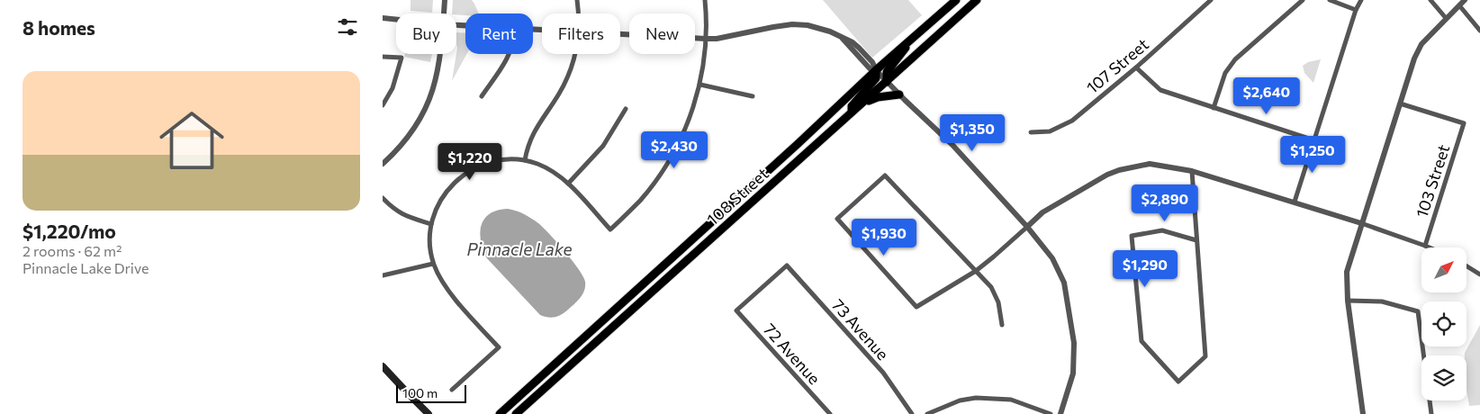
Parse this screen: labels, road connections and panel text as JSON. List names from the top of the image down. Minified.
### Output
{"streets":{"main road":["108 Street"],"street":["107 Street","103 Street","73 Avenue","72 Avenue"]},"crossings":[["73 Avenue","72 Avenue"]],"water":["Pinnacle Lake"],"scale_bar":"100 m","north":"top right","page":{"heading":"8 homes","chip":["Buy","Rent","Filters","New"],"list":[{"name":"$1,220/mo","note":"2 rooms · 62 m² · Pinnacle Lake Drive"}],"price":["$2,640","$1,350","$2,430","$1,250","$1,220","$2,890","$1,930","$1,290"],"scale":"100 m"}}
